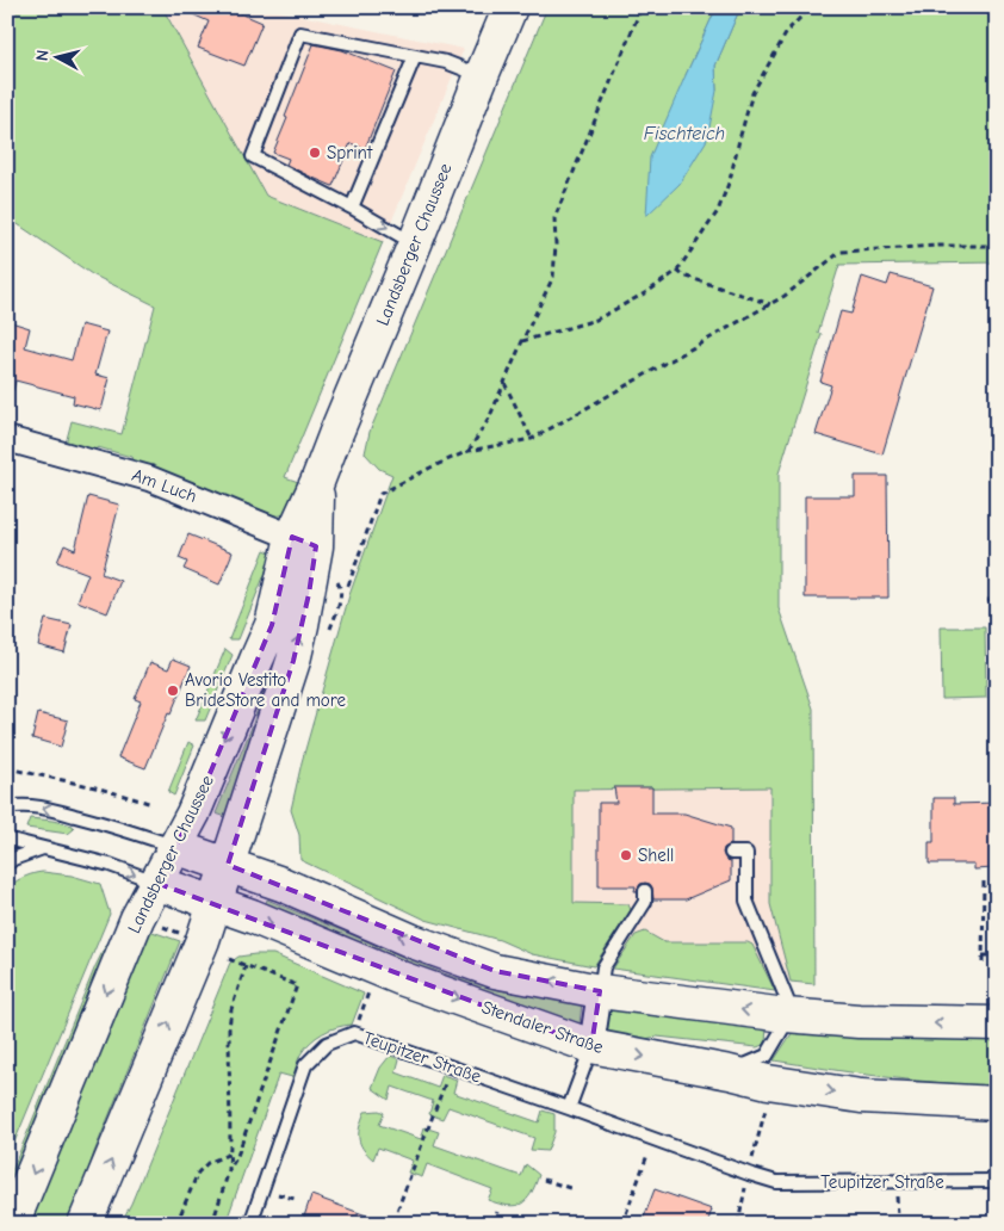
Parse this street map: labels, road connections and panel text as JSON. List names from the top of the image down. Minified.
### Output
{"streets":{"main road":["Landsberger Chaussee","Stendaler Straße"],"street":["Am Luch"],"lane":["Teupitzer Straße"]},"crossings":[["Landsberger Chaussee","Am Luch"],["Landsberger Chaussee","Stendaler Straße"]],"water":["Fischteich"],"places":["Sprint","Avorio Vestito BrideStore and more","Shell"],"north":"left"}
